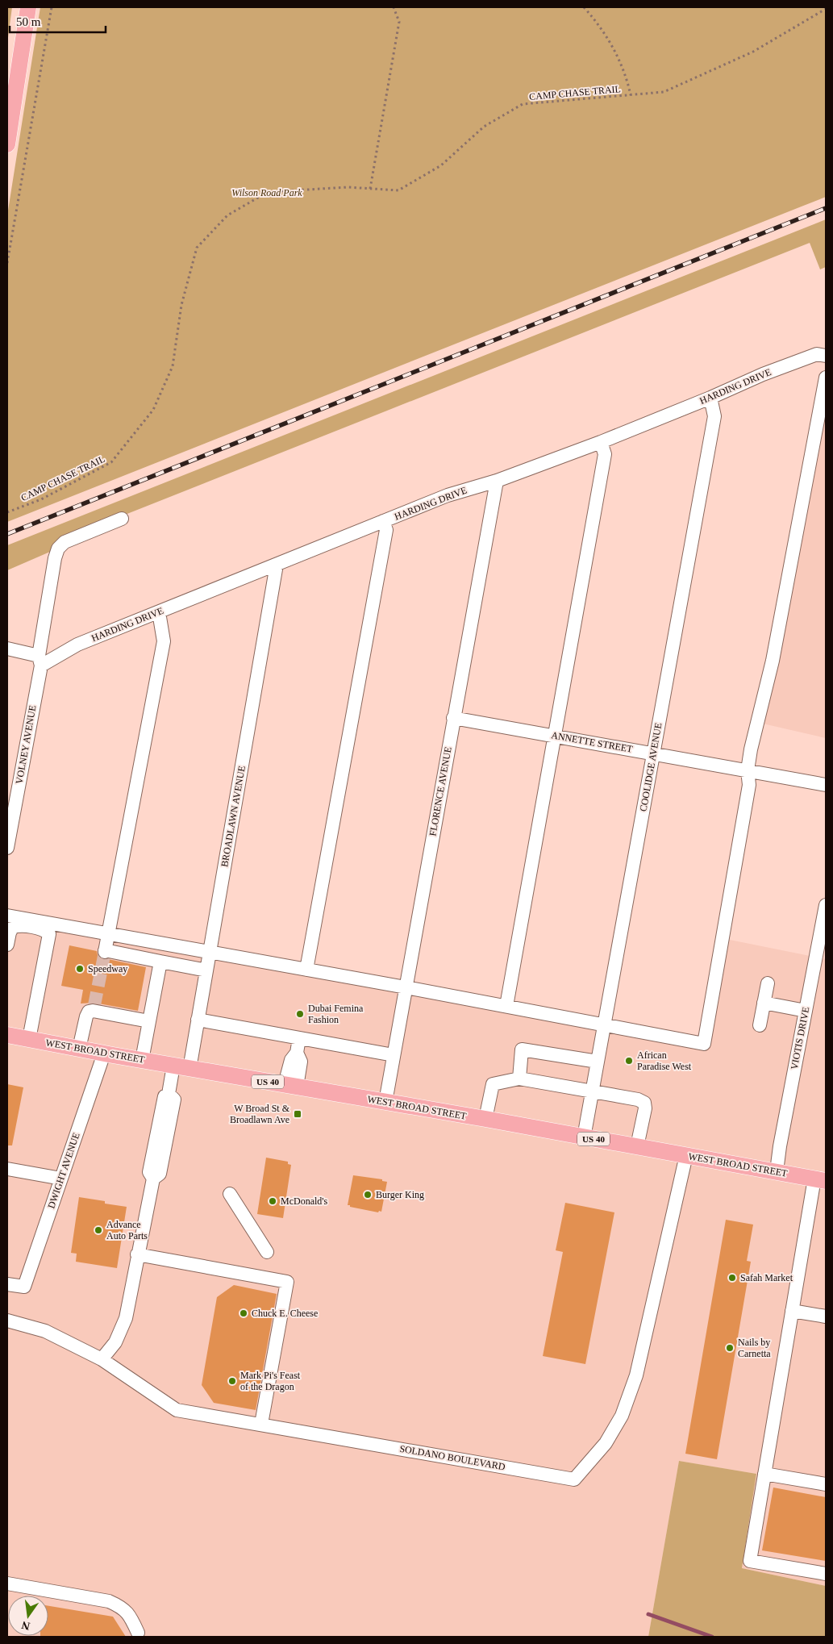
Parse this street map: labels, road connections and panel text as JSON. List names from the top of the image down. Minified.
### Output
{"streets":{"main road":["WEST BROAD STREET","US 40"],"street":["HARDING DRIVE","ANNETTE STREET","VOLNEY AVENUE","COOLIDGE AVENUE","FLORENCE AVENUE","BROADLAWN AVENUE","VIOTIS DRIVE","DWIGHT AVENUE","SOLDANO BOULEVARD"],"path":["CAMP CHASE TRAIL"]},"crossings":[["HARDING DRIVE","VOLNEY AVENUE"],["HARDING DRIVE","COOLIDGE AVENUE"],["HARDING DRIVE","FLORENCE AVENUE"],["HARDING DRIVE","BROADLAWN AVENUE"],["ANNETTE STREET","COOLIDGE AVENUE"],["ANNETTE STREET","FLORENCE AVENUE"],["COOLIDGE AVENUE","WEST BROAD STREET"],["FLORENCE AVENUE","WEST BROAD STREET"],["BROADLAWN AVENUE","WEST BROAD STREET"],["VIOTIS DRIVE","WEST BROAD STREET"],["WEST BROAD STREET","DWIGHT AVENUE"],["WEST BROAD STREET","SOLDANO BOULEVARD"]],"parks":["Wilson Road Park"],"places":{"other":["Speedway","Dubai Femina Fashion","African Paradise West","Burger King","McDonald's","Advance Auto Parts","Safah Market","Chuck E. Cheese","Nails by Carnetta","Mark Pi's Feast of the Dragon"],"transit":["W Broad St & Broadlawn Ave"]},"scale_bar":"50 m","north":"bottom"}
